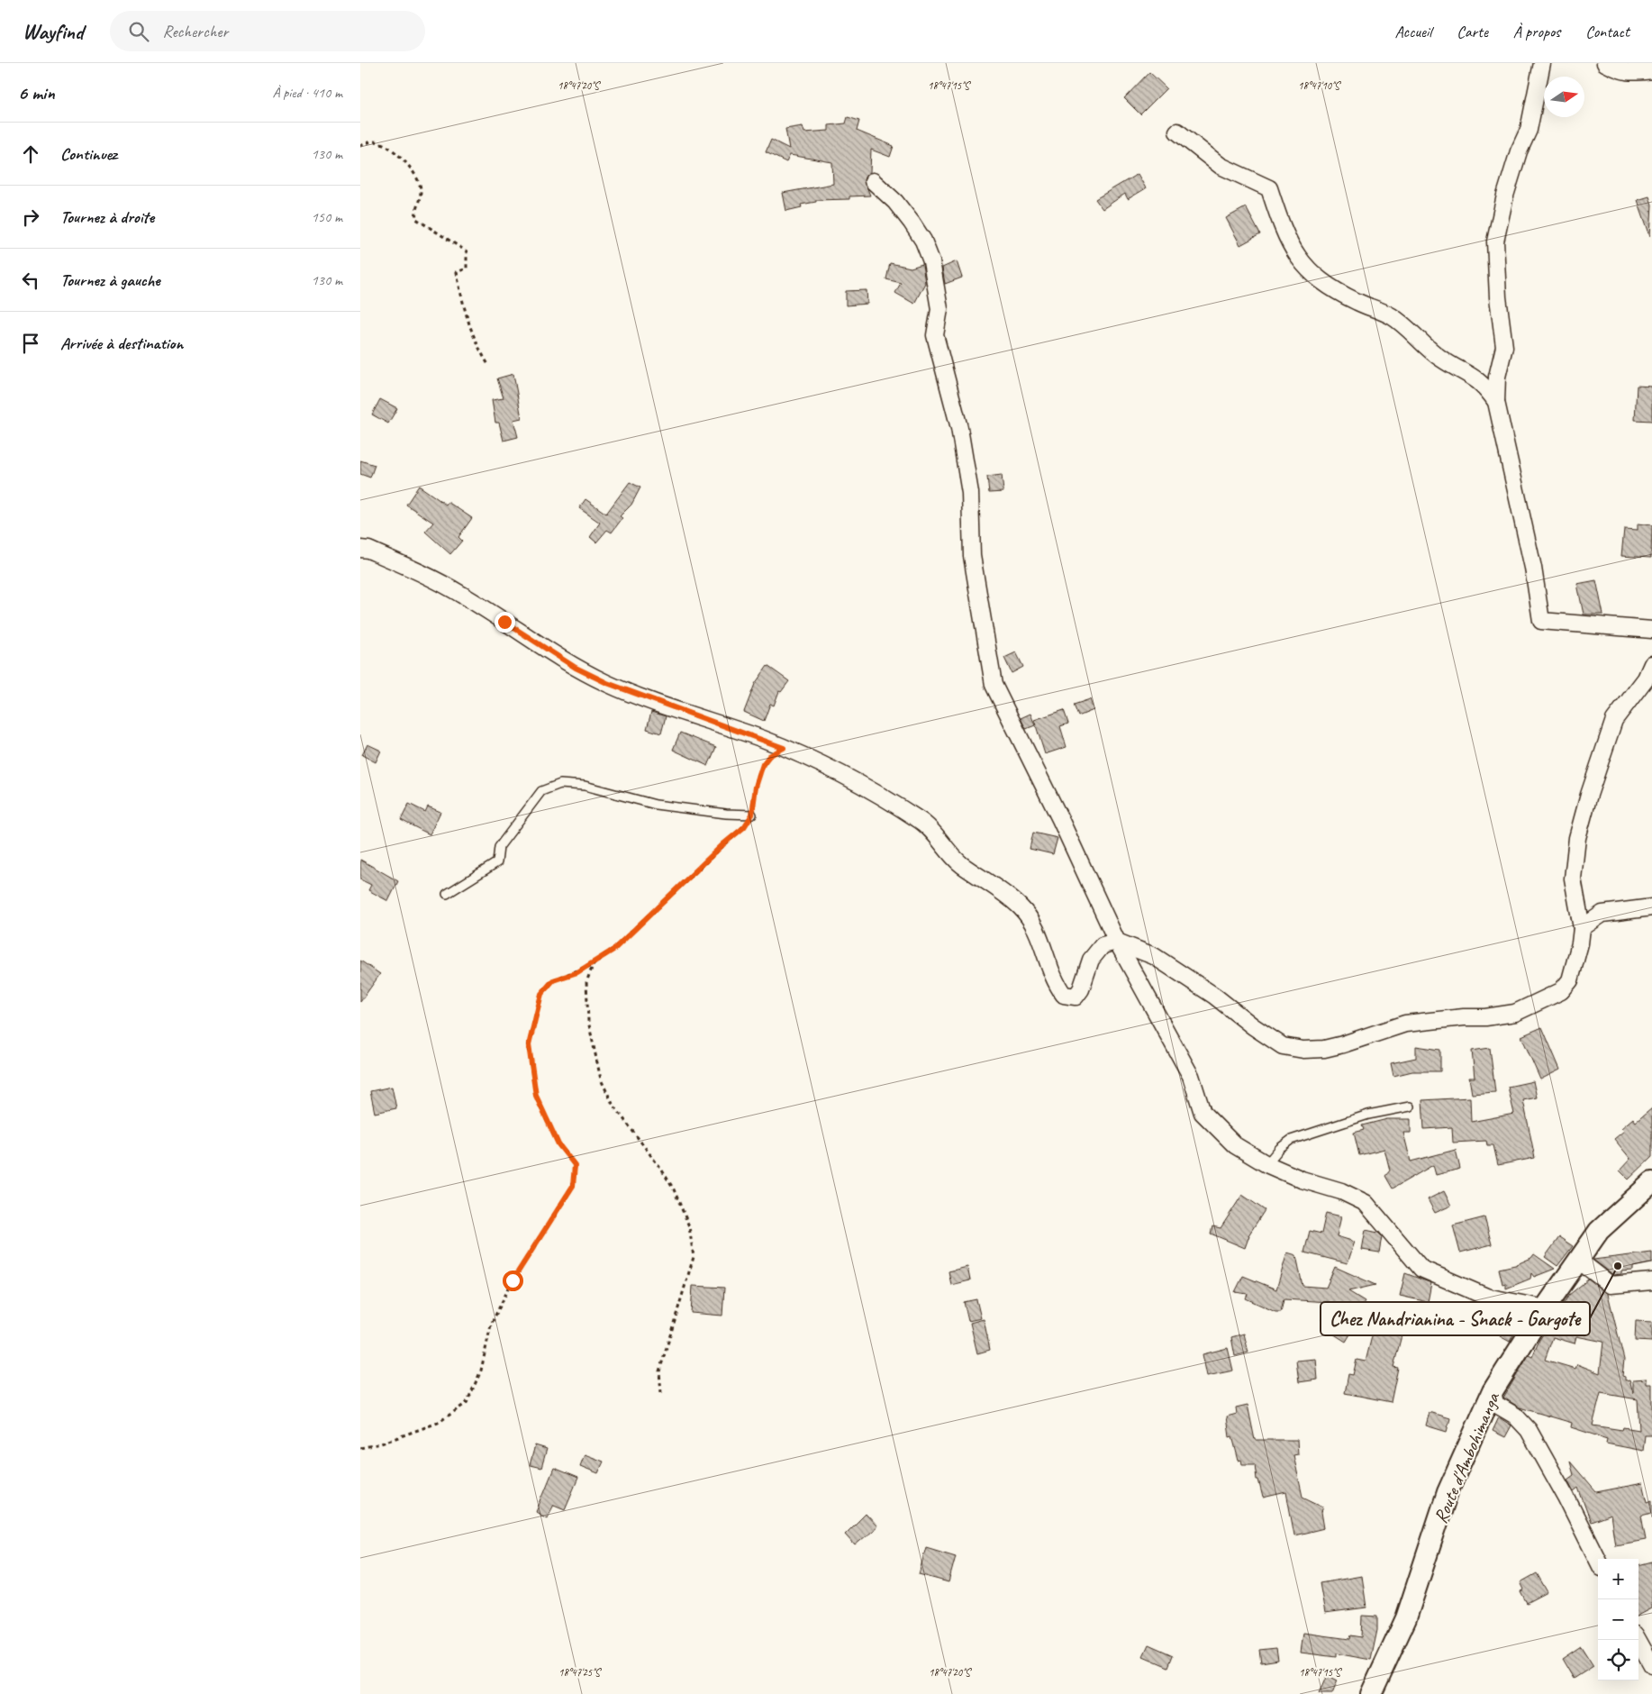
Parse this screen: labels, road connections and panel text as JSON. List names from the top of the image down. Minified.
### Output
{"streets":{"street":["Route d'Ambohimanga"]},"places":["Chez Nandrianina - Snack - Gargote"],"north":"right","page":{"header":"Wayfind","search":"Rechercher","nav":["Accueil","Carte","À propos","Contact"],"heading":["6 min","À pied · 410 m"],"list":[["Continuez","130 m"],["Tournez à droite","150 m"],["Tournez à gauche","130 m"],"Arrivée à destination"],"map_buttons":["+","−"]},"coordinates":["18°47'15\"S","18°47'10\"S","18°47'20\"S","18°47'25\"S"]}
